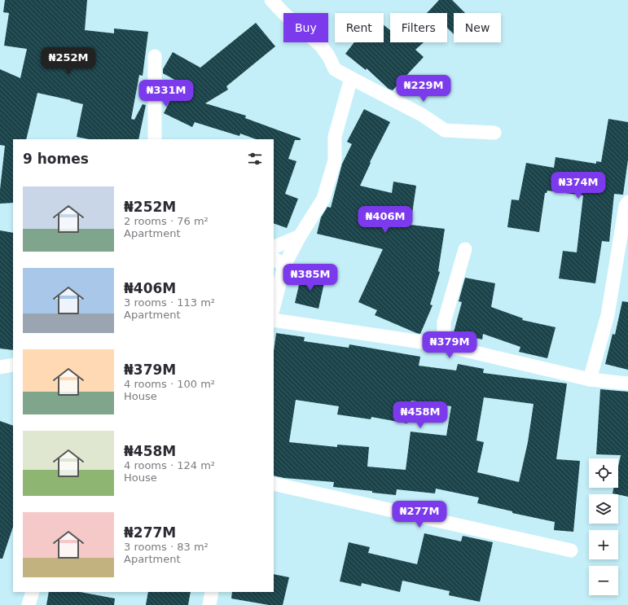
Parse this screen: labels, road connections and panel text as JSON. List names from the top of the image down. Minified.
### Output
{"page":{"chip":["Buy","Rent","Filters","New"],"price":["₦252M","₦229M","₦331M","₦374M","₦406M","₦385M","₦379M","₦458M","₦277M"],"heading":"9 homes","list":[{"name":"₦252M","note":"2 rooms · 76 m² · Apartment"},{"name":"₦406M","note":"3 rooms · 113 m² · Apartment"},{"name":"₦379M","note":"4 rooms · 100 m² · House"},{"name":"₦458M","note":"4 rooms · 124 m² · House"},{"name":"₦277M","note":"3 rooms · 83 m² · Apartment"}],"map_buttons":["+","−"]}}
